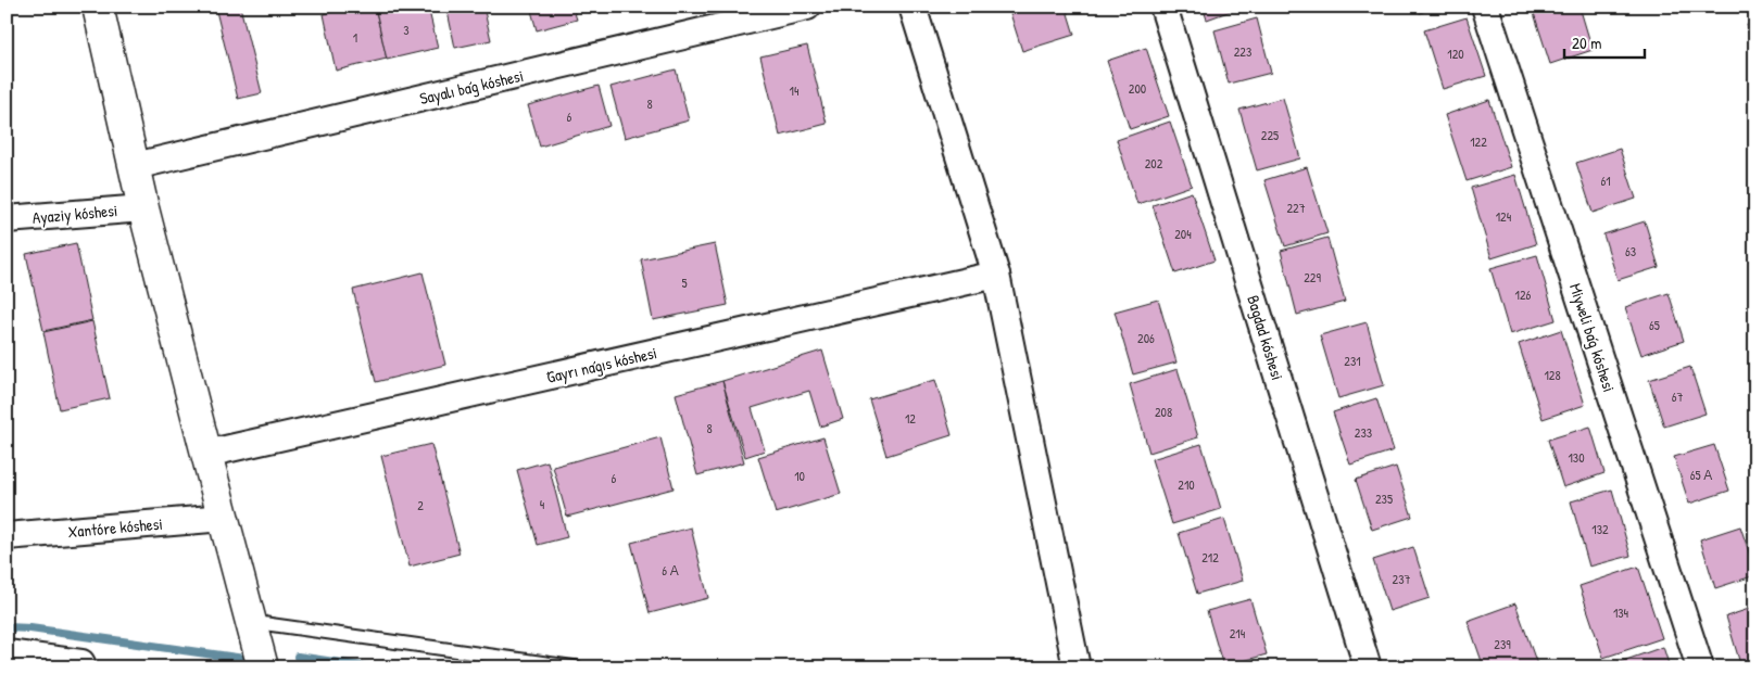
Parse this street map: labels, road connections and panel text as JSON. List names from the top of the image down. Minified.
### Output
{"streets":{"street":["Sayalı baǵ kóshesi","Ayaziy kóshesi","Bagdad kóshesi","Miyweli baǵ kóshesi","Ǵayrı naǵıs kóshesi","Xantóre kóshesi"]},"house_numbers":["3","1","223","120","200","14","8","6","225","122","202","61","227","124","204","63","229","5","126","65","206","231","128","67","208","12","8","233","130","65 А","10","6","210","235","4","2","132","212","6 А","237","134","214","239"],"scale_bar":"20 m"}
